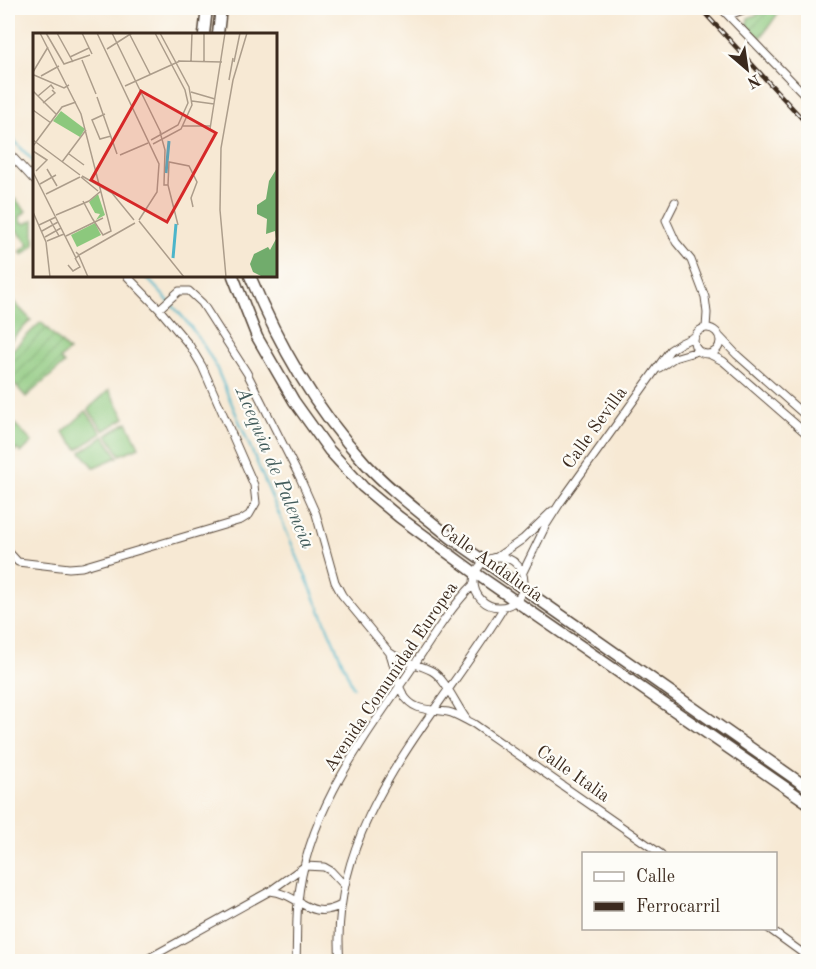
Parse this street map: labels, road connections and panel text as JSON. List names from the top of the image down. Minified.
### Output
{"streets":{"main road":["Calle Andalucía"],"street":["Calle Sevilla","Avenida Comunidad Europea","Calle Italia"]},"crossings":[["Calle Sevilla","Calle Andalucía"],["Calle Sevilla","Avenida Comunidad Europea"],["Calle Andalucía","Avenida Comunidad Europea"],["Avenida Comunidad Europea","Calle Italia"]],"water":["Acequia de Palencia"],"legend":["Calle","Ferrocarril"],"north":"bottom right"}
